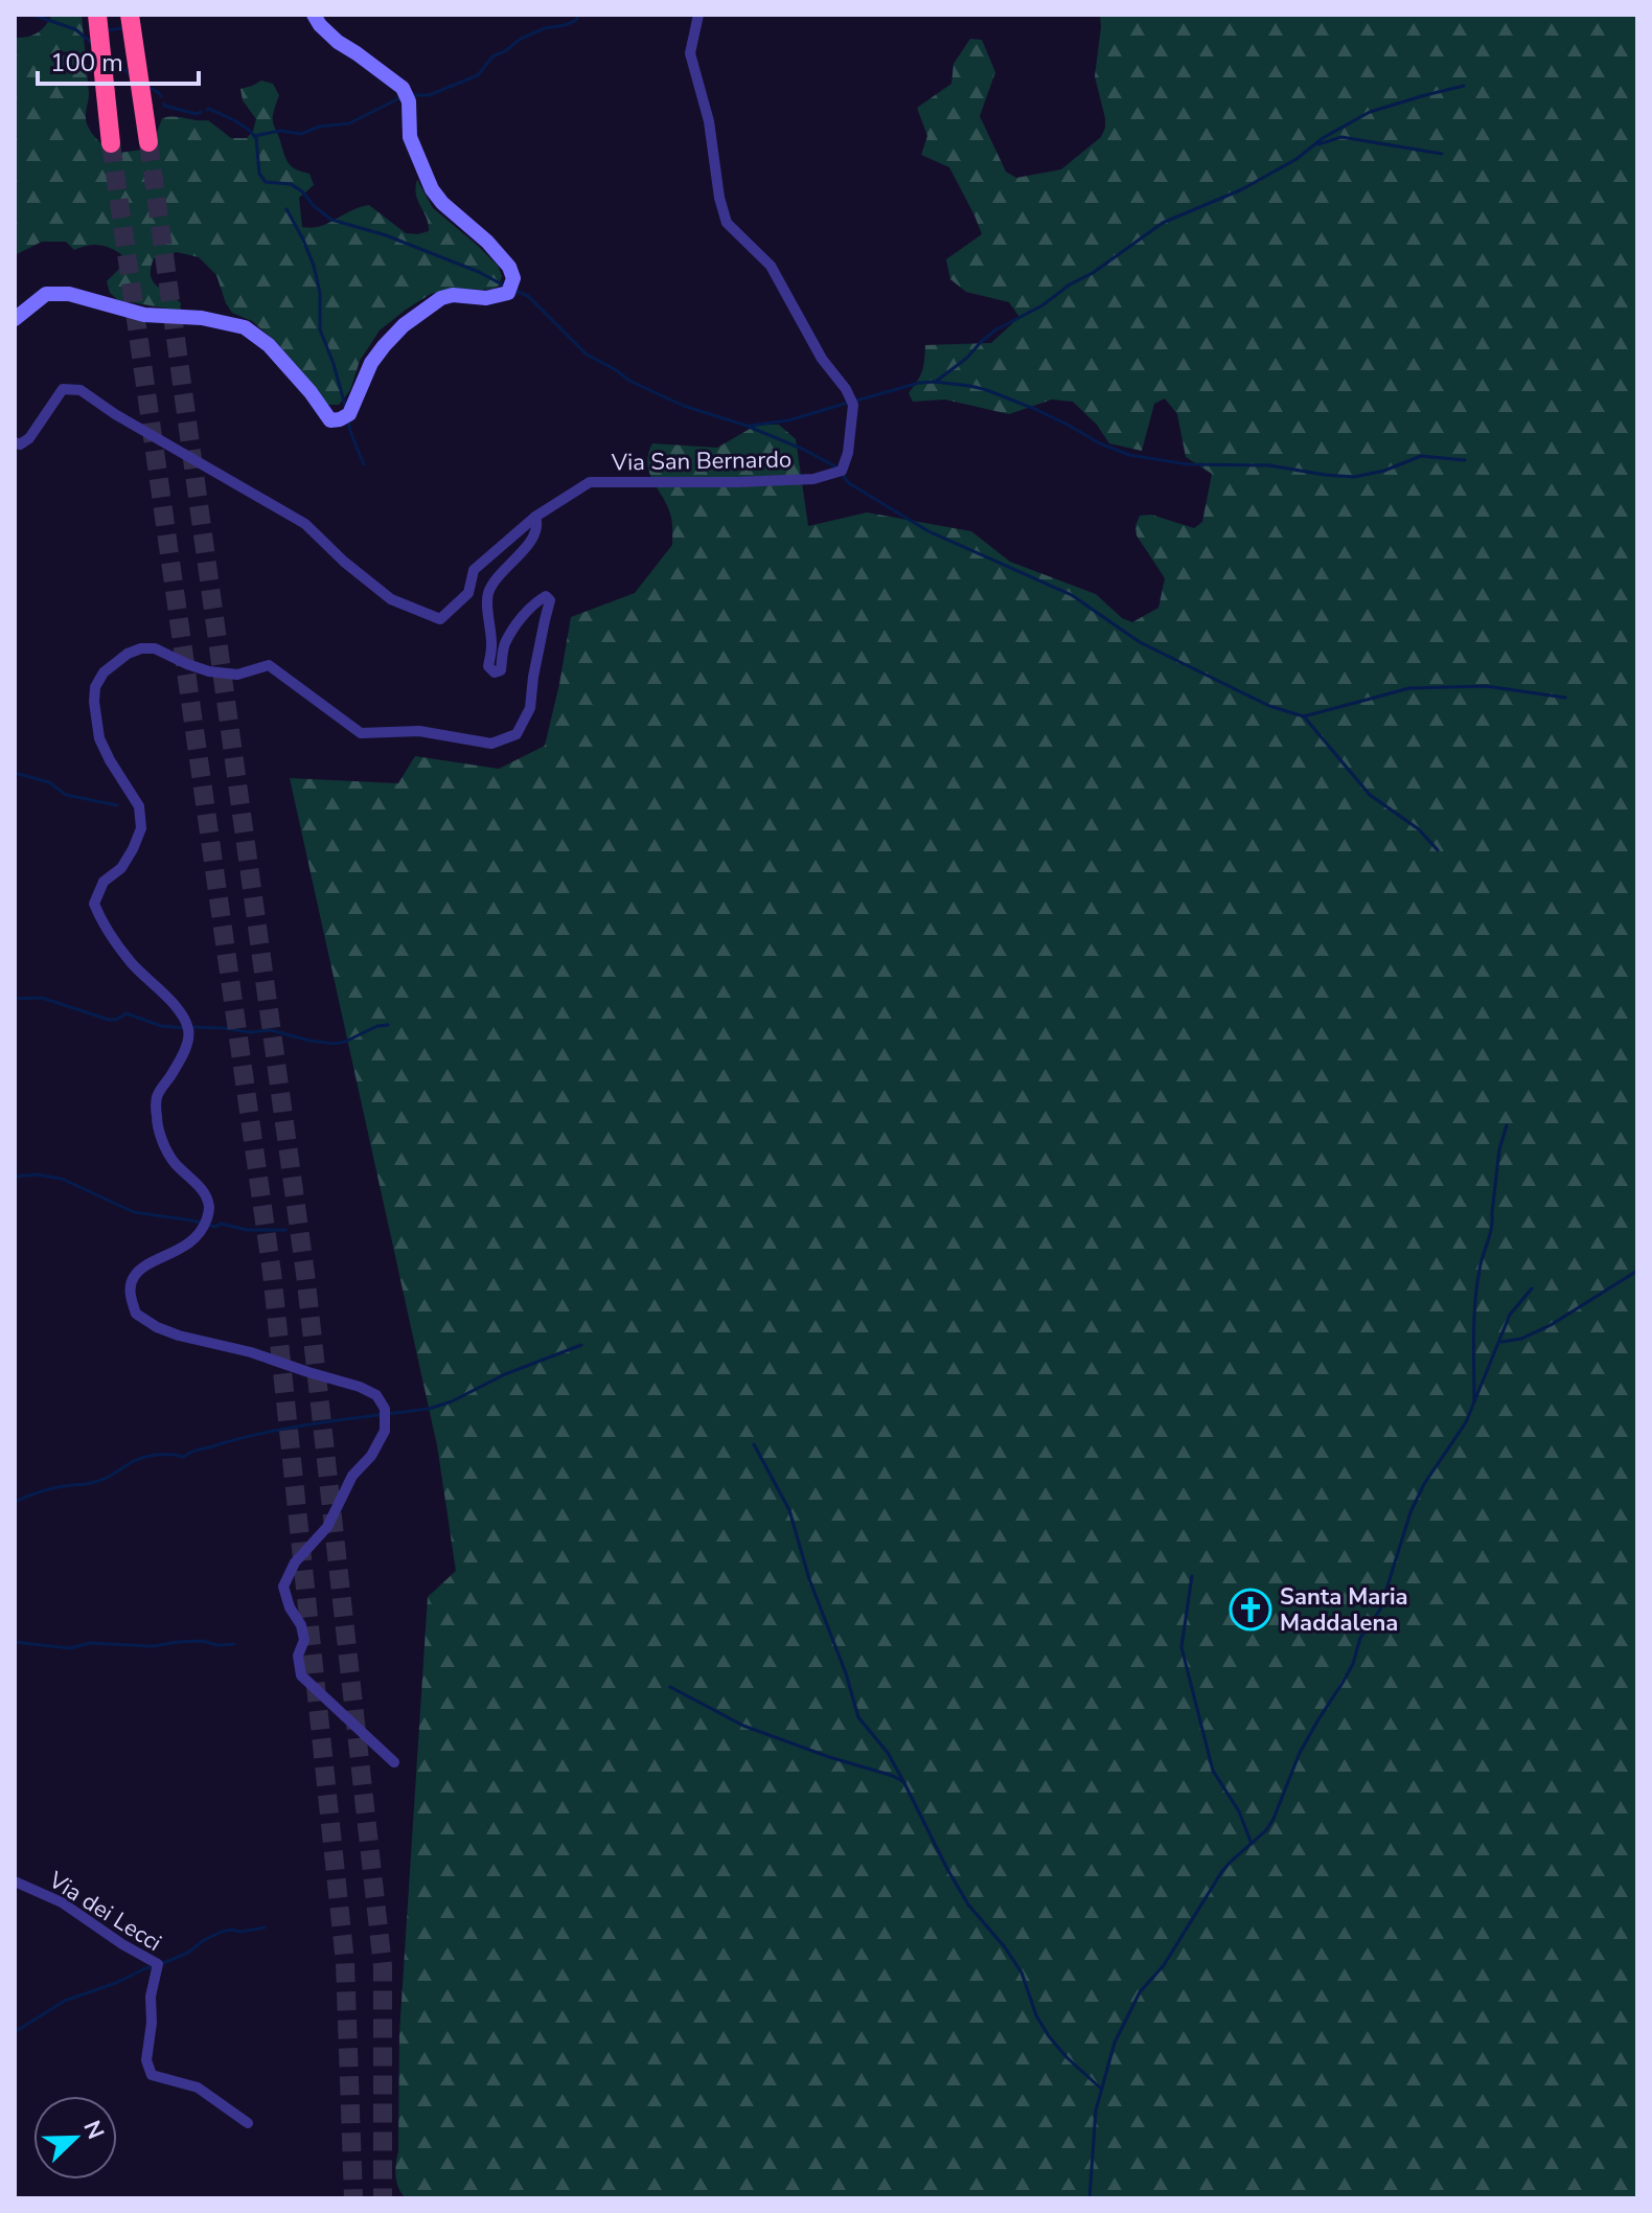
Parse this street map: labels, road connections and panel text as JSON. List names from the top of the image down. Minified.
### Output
{"streets":{"street":["Via San Bernardo","Via dei Lecci"]},"places":{"church":["Santa Maria Maddalena"]},"scale_bar":"100 m","north":"top right"}
